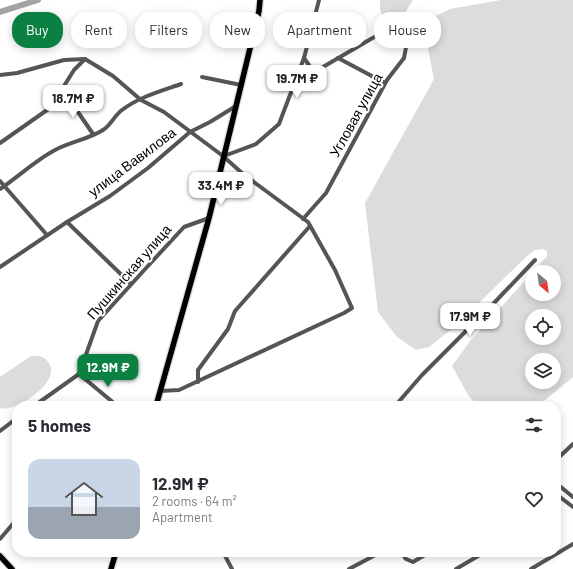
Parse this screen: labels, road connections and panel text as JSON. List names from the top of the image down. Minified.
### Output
{"streets":{"street":["Угловая улица","улица Вавилова","Пушкинская улица"]},"north":"bottom right","page":{"chip":["Buy","Rent","Filters","New","Apartment","House"],"price":["19.7M ₽","18.7M ₽","33.4M ₽","17.9M ₽","12.9M ₽"],"heading":"5 homes","list":[{"name":"12.9M ₽","note":"2 rooms · 64 m² · Apartment"}]}}
